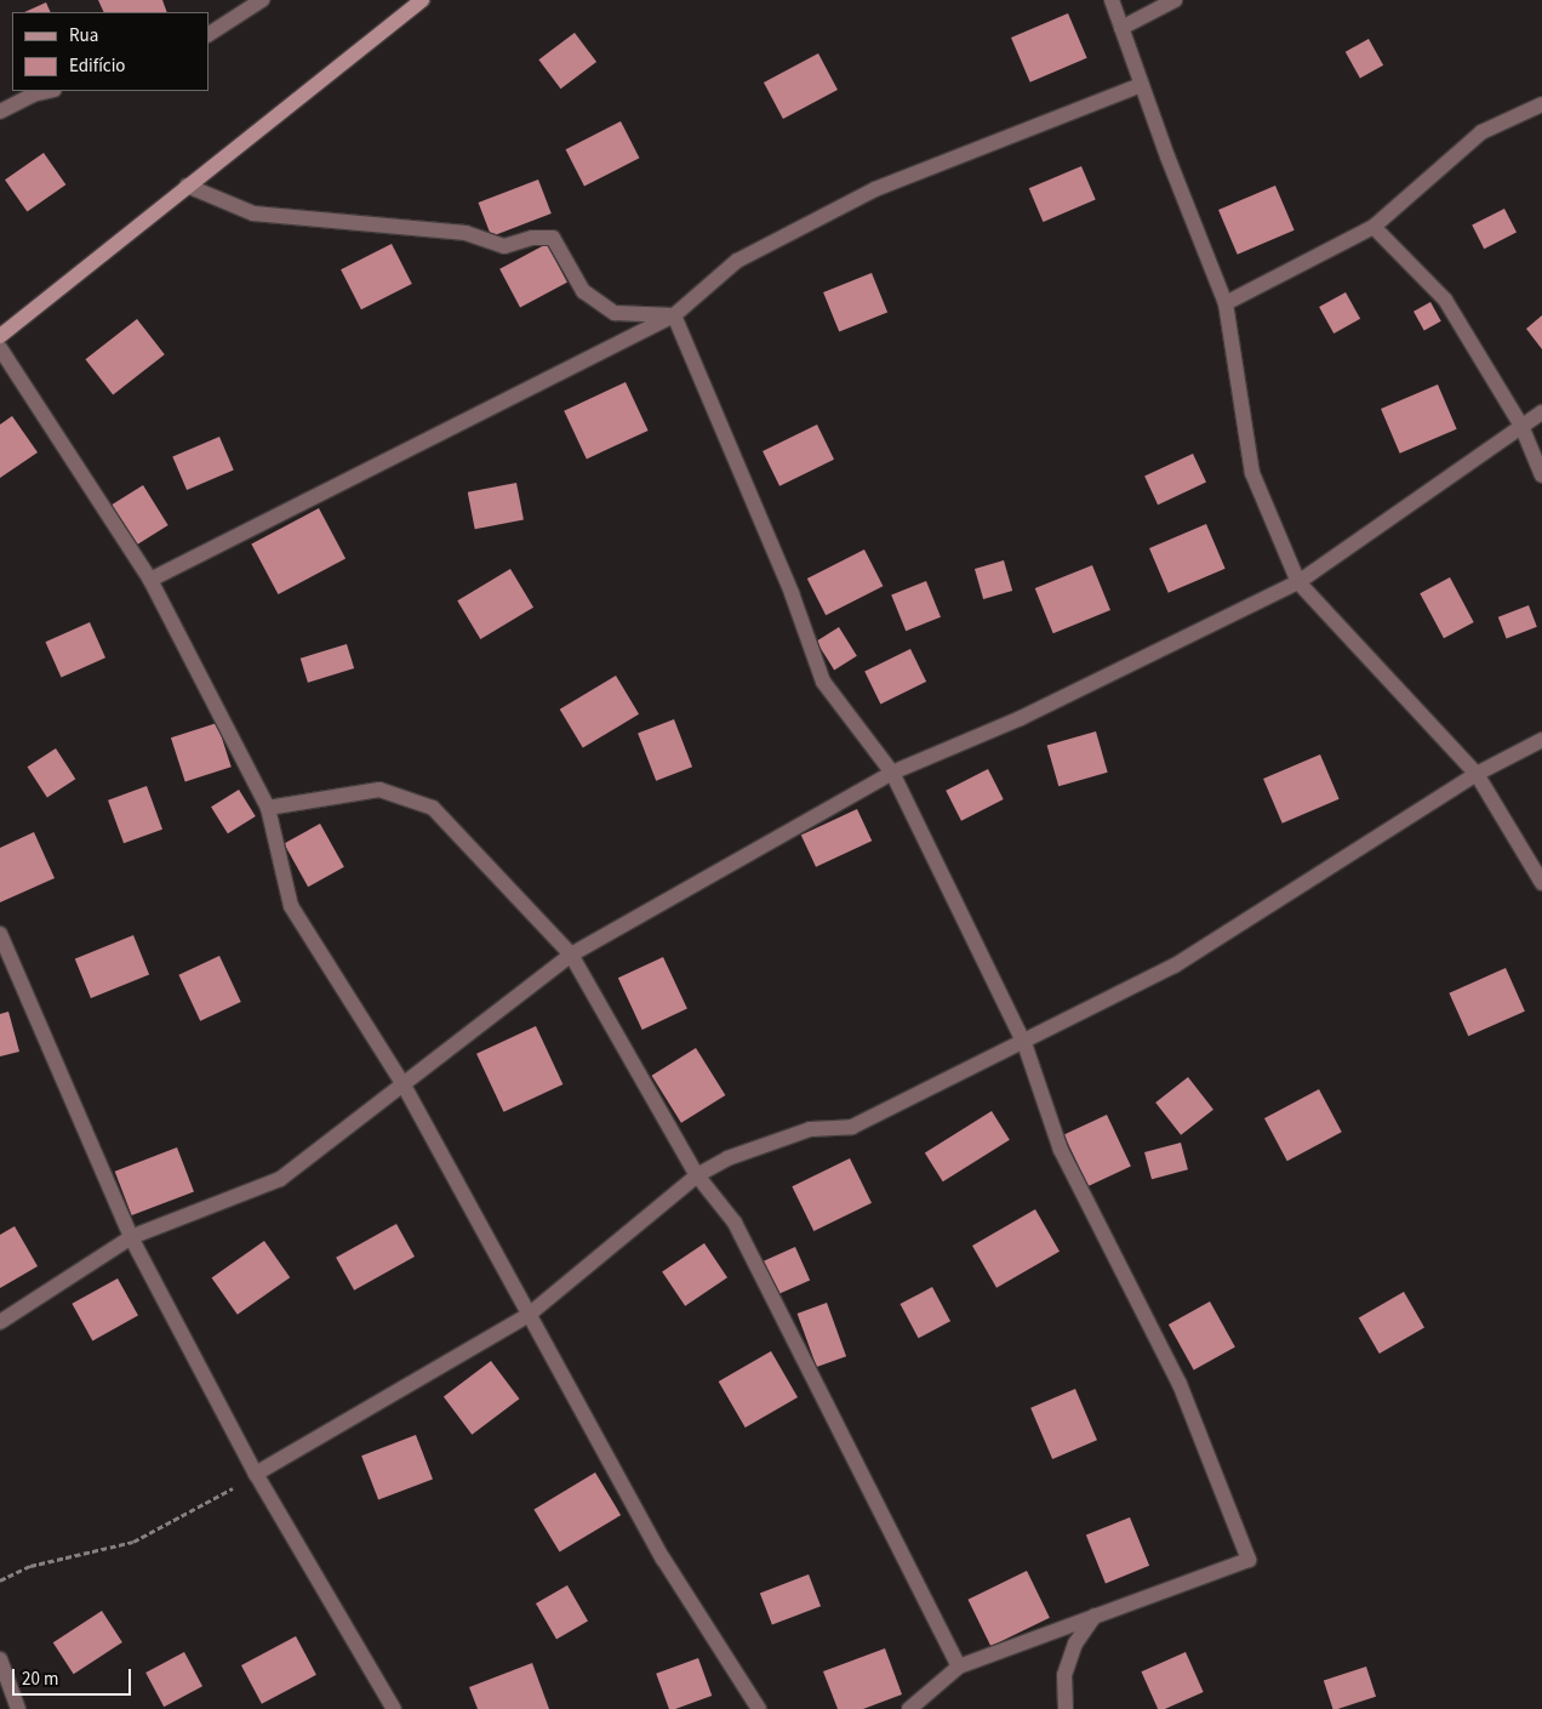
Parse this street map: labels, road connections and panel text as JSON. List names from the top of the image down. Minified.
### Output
{"legend":["Rua","Edifício"],"scale_bar":"20 m"}
